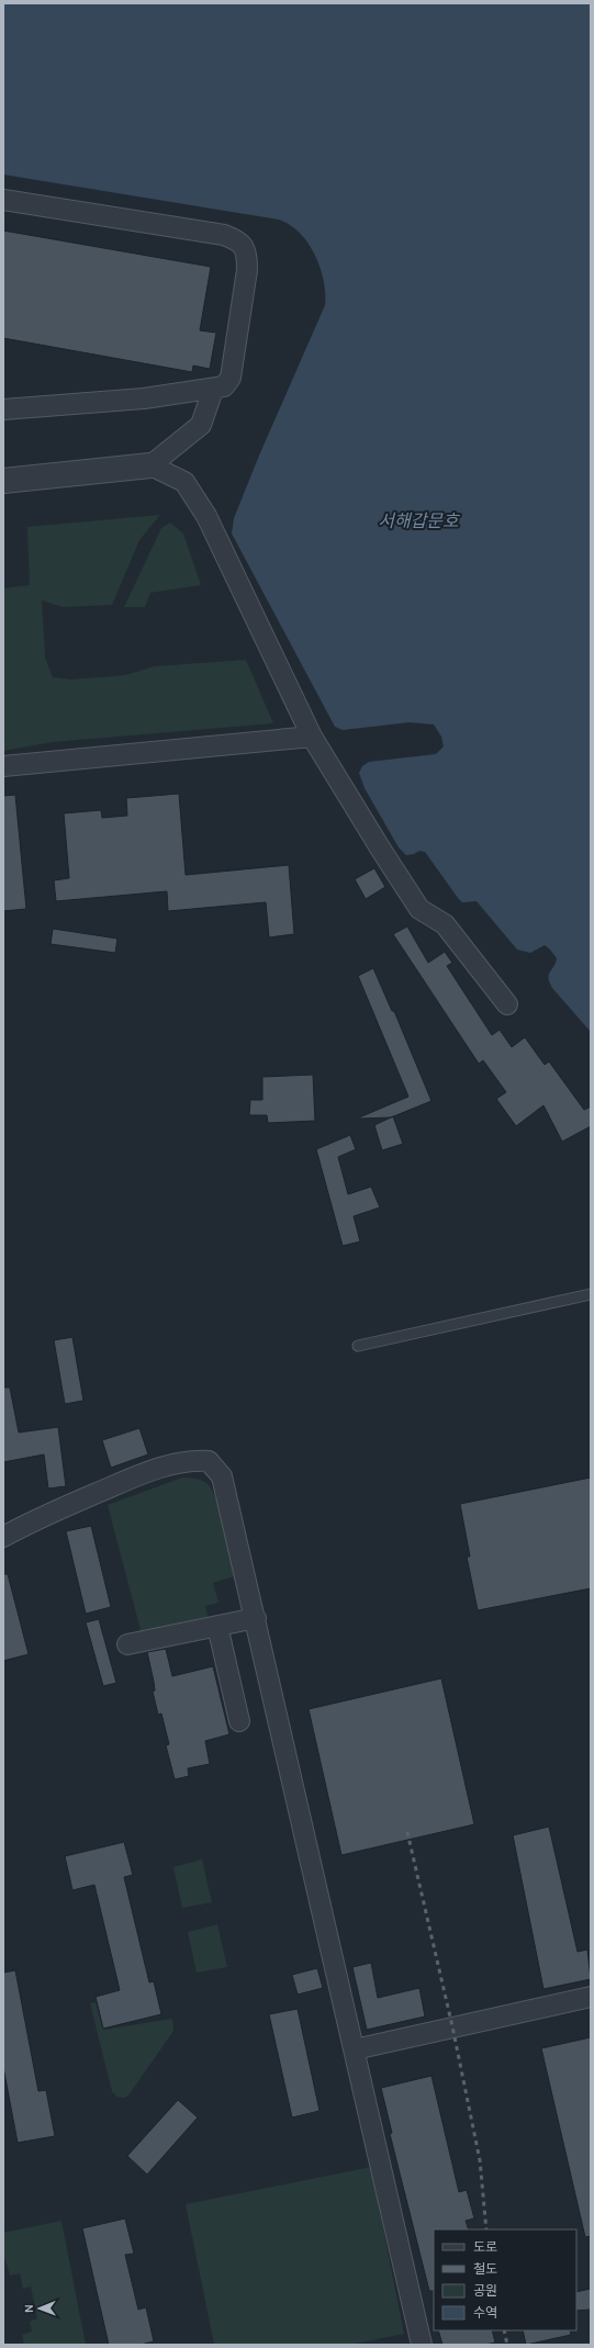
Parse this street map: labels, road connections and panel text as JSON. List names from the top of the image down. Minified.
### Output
{"water":["서해갑문호"],"legend":["도로","철도","공원","수역"],"north":"left"}
